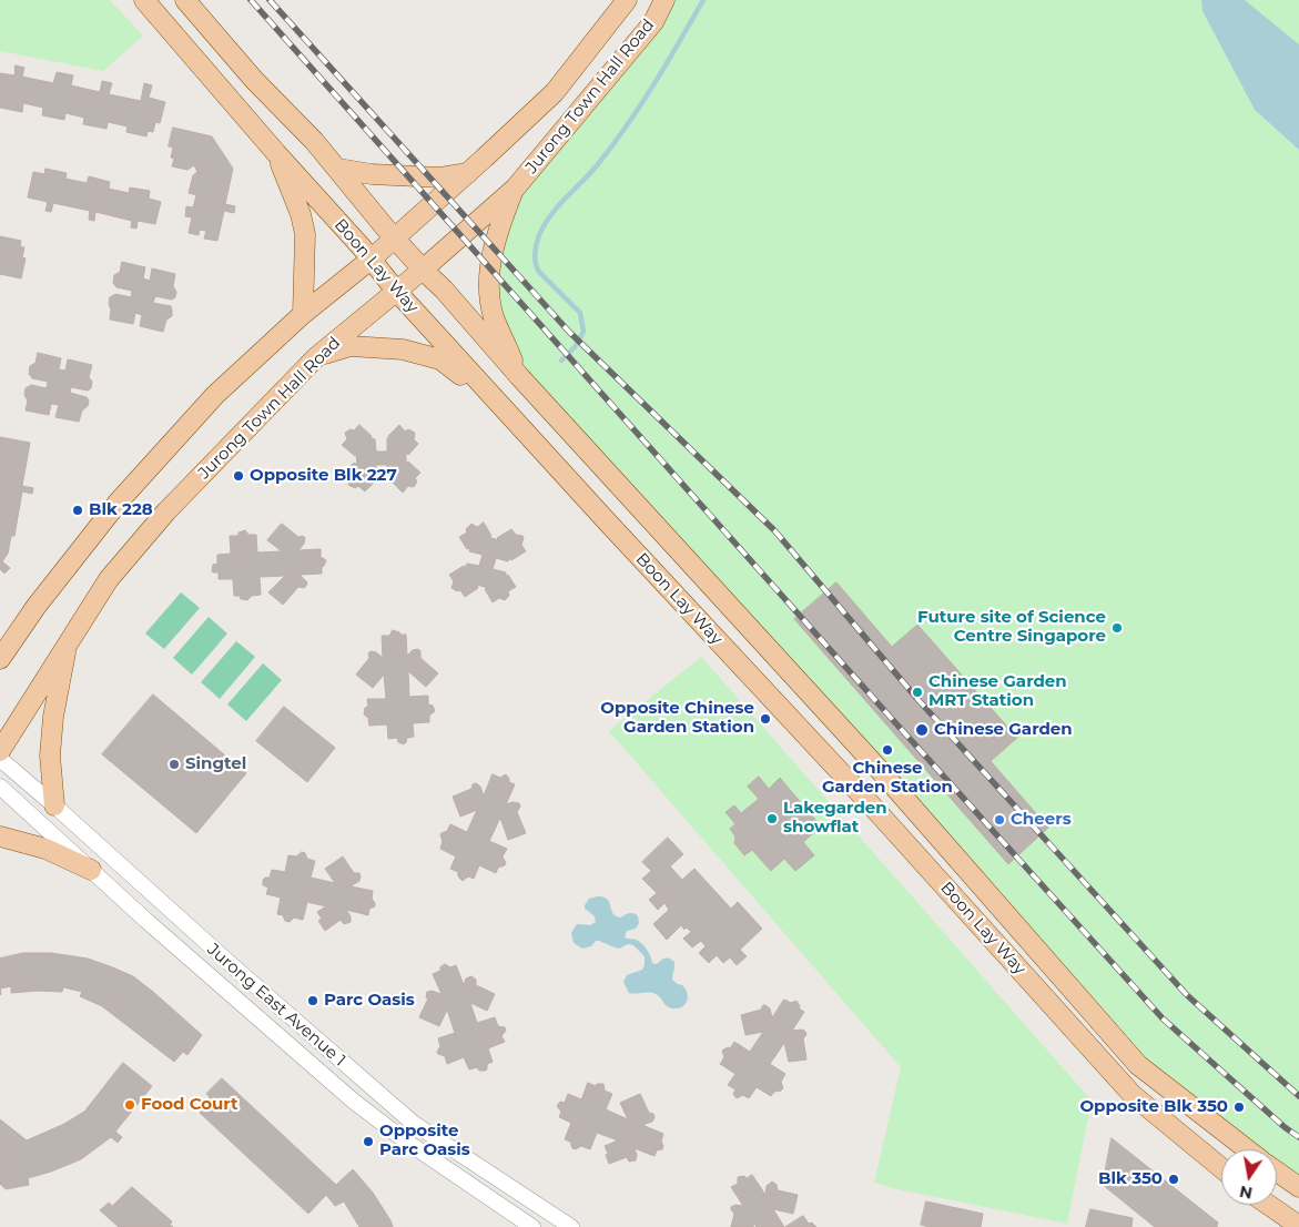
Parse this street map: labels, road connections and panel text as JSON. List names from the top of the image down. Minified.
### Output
{"streets":{"main road":["Jurong Town Hall Road","Boon Lay Way"],"street":["Jurong East Avenue 1"]},"crossings":[["Jurong Town Hall Road","Boon Lay Way"]],"places":["Opposite Blk 227","Blk 228","Future site of Science Centre Singapore","Chinese Garden MRT Station","Opposite Chinese Garden Station","Chinese Garden","Chinese Garden Station","Singtel","Lakegarden showflat","Cheers","Parc Oasis","Food Court","Opposite Blk 350","Opposite Parc Oasis","Blk 350"],"north":"bottom"}
